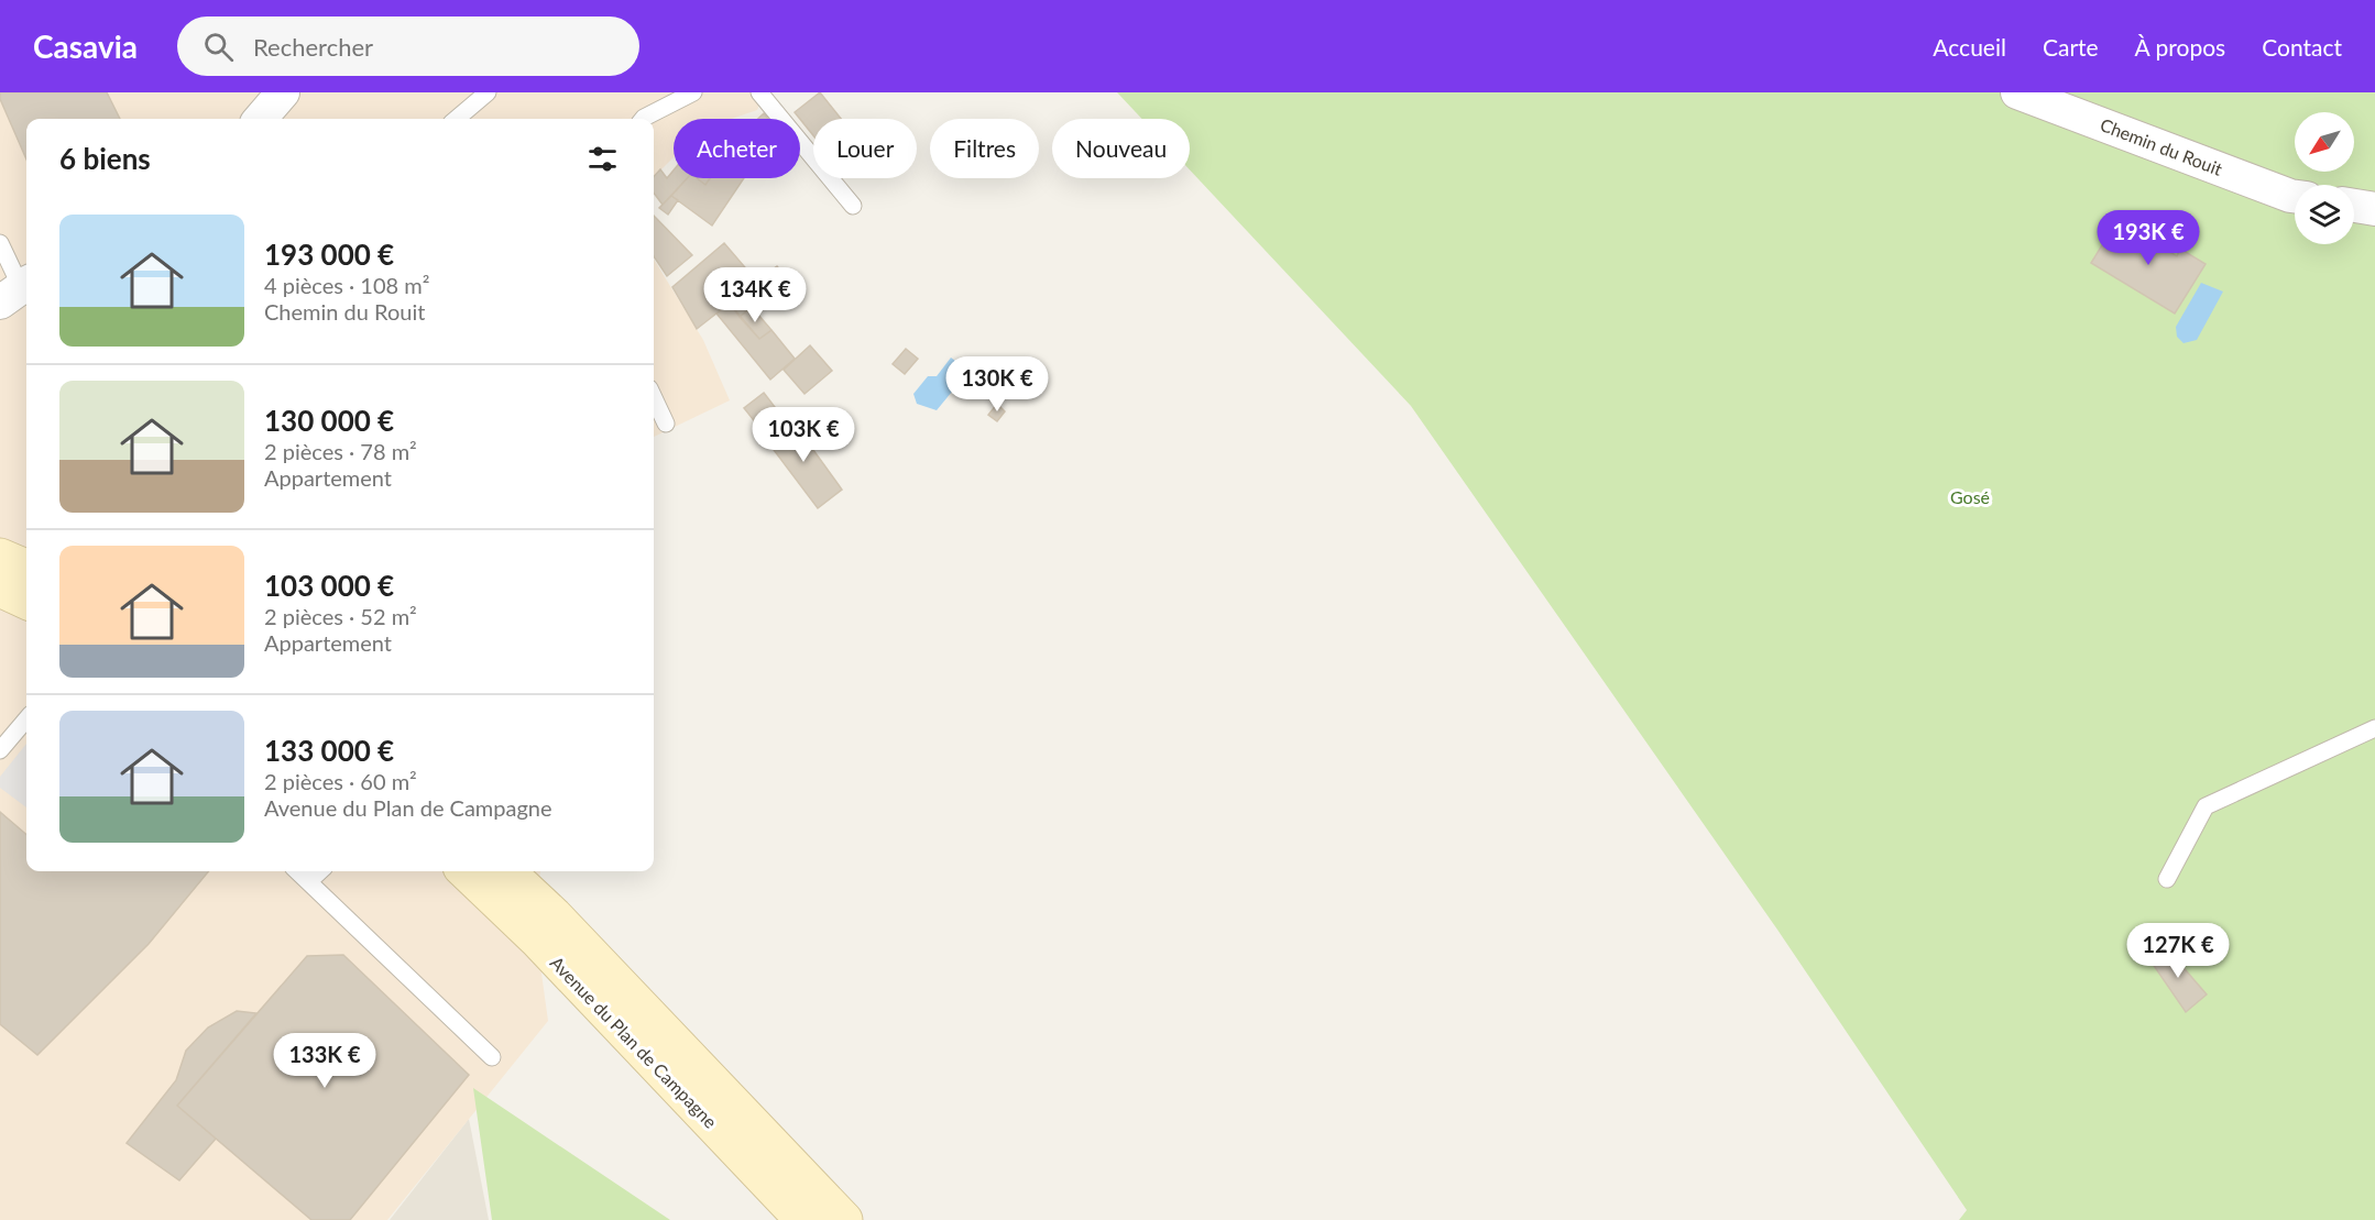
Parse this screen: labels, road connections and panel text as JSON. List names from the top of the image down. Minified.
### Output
{"streets":{"main road":["Avenue du Plan de Campagne"],"street":["Chemin du Rouit"]},"parks":["Gosé"],"north":"bottom left","page":{"header":"Casavia","search":"Rechercher","nav":["Accueil","Carte","À propos","Contact"],"chip":["Acheter","Louer","Filtres","Nouveau"],"heading":"6 biens","list":[{"name":"193 000 €","note":"4 pièces · 108 m² · Chemin du Rouit"},{"name":"130 000 €","note":"2 pièces · 78 m² · Appartement"},{"name":"103 000 €","note":"2 pièces · 52 m² · Appartement"},{"name":"133 000 €","note":"2 pièces · 60 m² · Avenue du Plan de Campagne"}],"price":["193K €","134K €","130K €","103K €","127K €","133K €"]}}
